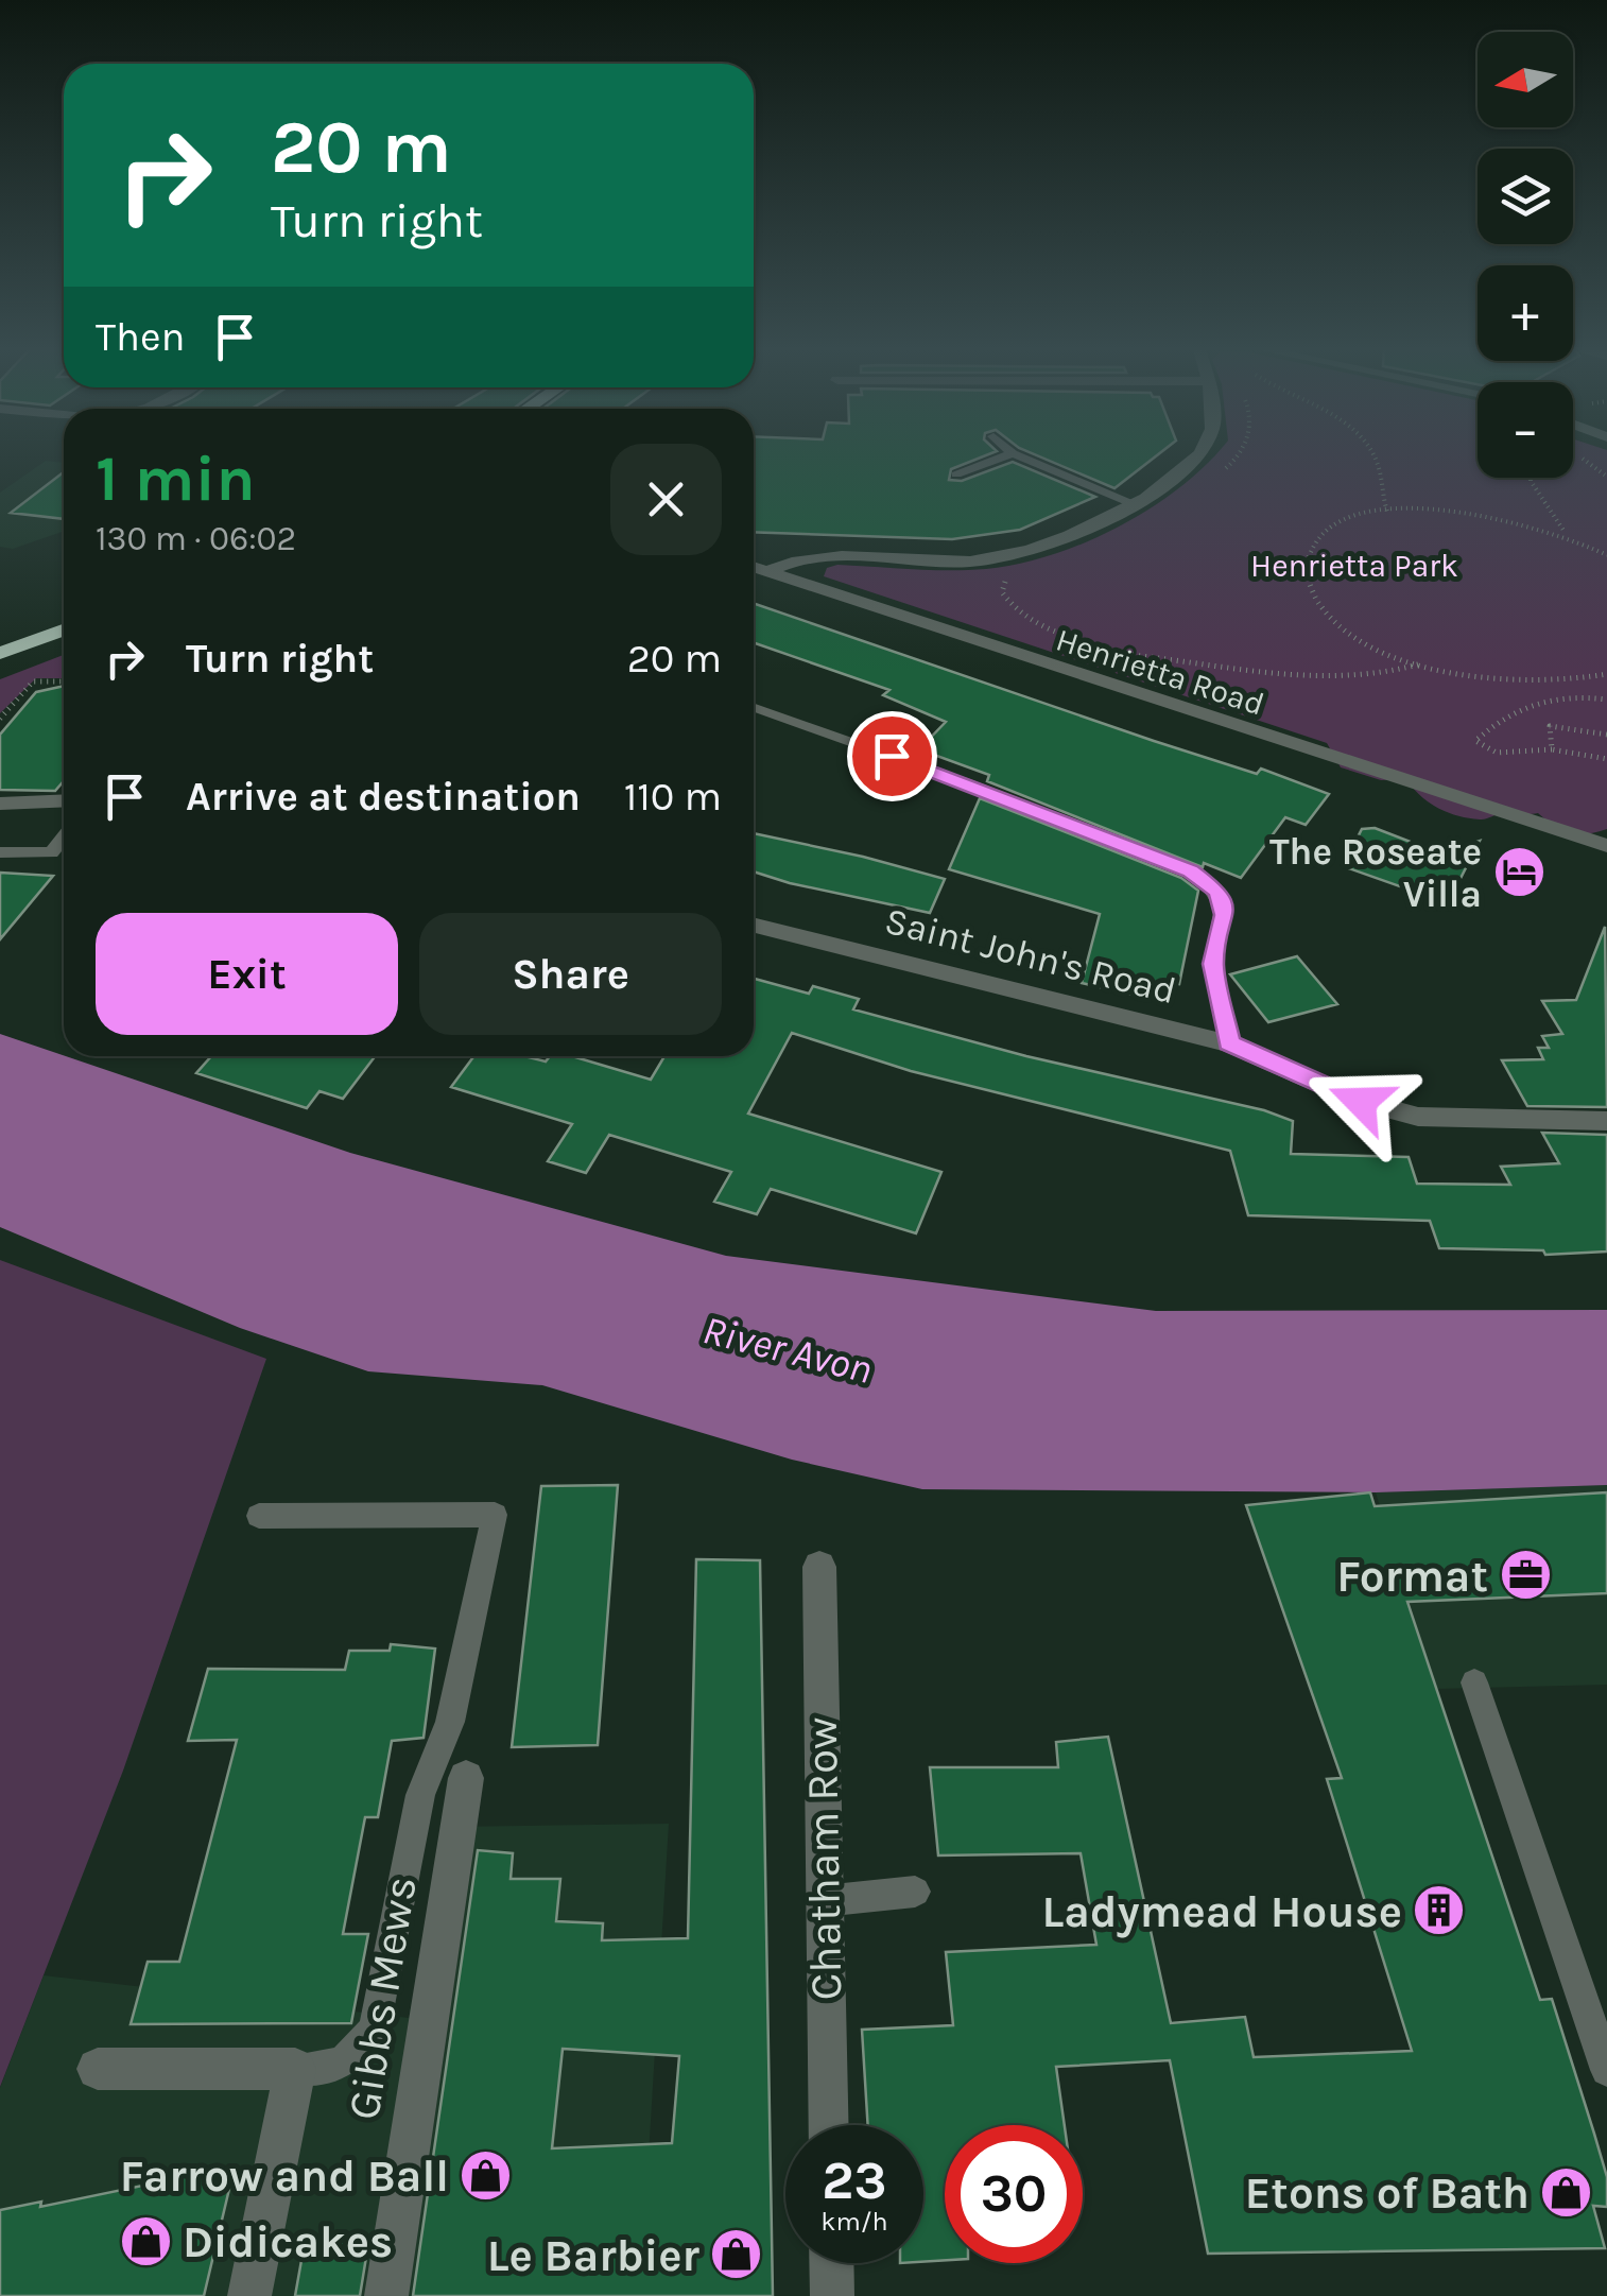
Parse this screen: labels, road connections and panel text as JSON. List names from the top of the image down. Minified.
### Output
{"streets":{"street":["Henrietta Road","Saint John's Road","Chatham Row","Gibbs Mews"]},"water":["River Avon"],"parks":["Henrietta Park"],"places":{"hotel":["The Roseate Villa"],"office":["Format"],"building":["Ladymead House"],"shop":["Farrow and Ball","Etons of Bath","Didicakes","Le Barbier"]},"north":"left","page":{"map_buttons":["+","−"],"turn":["20 m","Turn right"],"then":"Then","heading":["1 min","130 m · 06:02"],"list":[{"name":"Turn right","value":"20 m"},{"name":"Arrive at destination","value":"110 m"}],"buttons":["Exit","Share"],"speed":"23 km/h","limit":"30"}}
